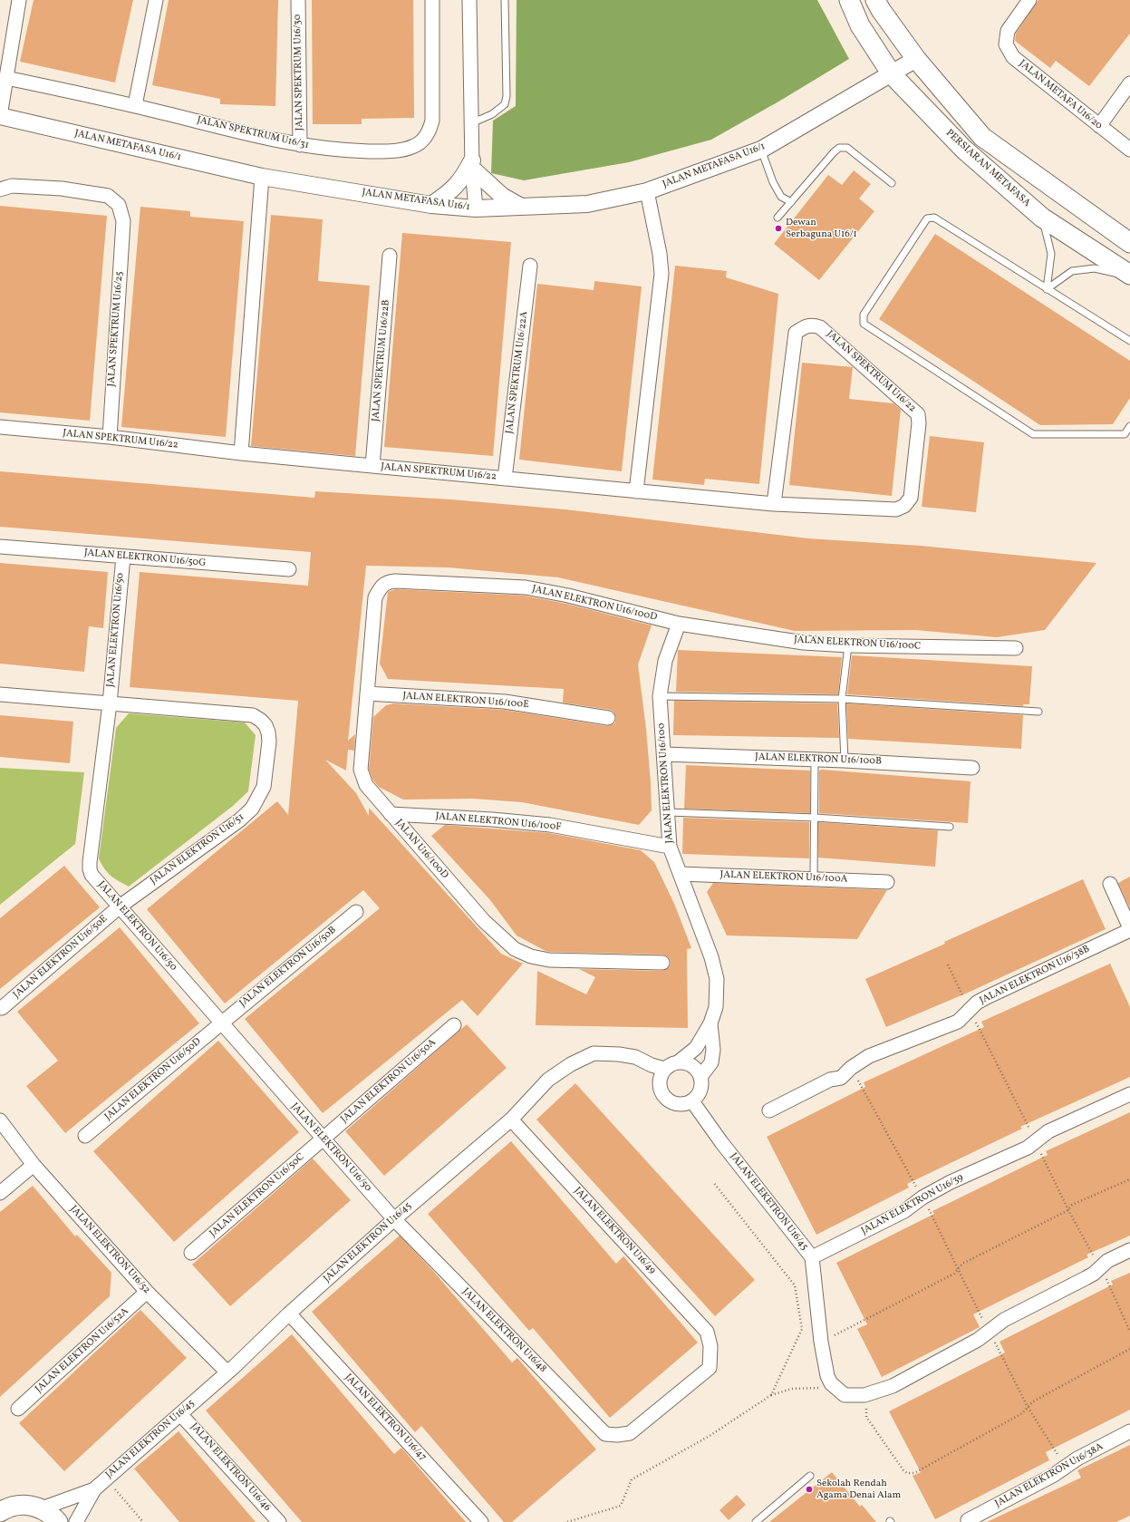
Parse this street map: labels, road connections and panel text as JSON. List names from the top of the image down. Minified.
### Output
{"streets":{"main road":["PERSIARAN METAFASA"],"street":["JALAN SPEKTRUM U16/30","JALAN METAFA U16/20","JALAN SPEKTRUM U16/31","JALAN METAFASA U16/1","JALAN SPEKTRUM U16/25","JALAN SPEKTRUM U16/22B","JALAN SPEKTRUM U16/22","JALAN SPEKTRUM U16/22A","JALAN ELEKTRON U16/50G","JALAN ELEKTRON U16/100D","JALAN ELEKTRON U16/50","JALAN ELEKTRON U16/100C","JALAN ELEKTRON U16/100E","JALAN ELEKTRON U16/100B","JALAN ELEKTRON U16/100","JALAN ELEKTRON U16/100F","JALAN ELEKTRON U16/51","JALAN U16/100D","JALAN ELEKTRON U16/100A","JALAN ELEKTRON U16/50E","JALAN ELEKTRON U16/50B","JALAN ELEKTRON U16/38B","JALAN ELEKTRON U16/50D","JALAN ELEKTRON U16/50A","JALAN ELEKTRON U16/50C","JALAN ELEKETRON U16/45","JALAN ELEKTRON U16/39","JALAN ELEKTRON U16/49","JALAN ELEKTRON U16/45","JALAN ELEKTRON U16/52","JALAN ELEKTRON U16/48","JALAN ELEKTRON U16/52A","JALAN ELEKTRON U16/47","JALAN ELEKTRON U16/46","JALAN ELEKTRON U16/38A"]},"crossings":[["JALAN SPEKTRUM U16/30","JALAN SPEKTRUM U16/31"],["JALAN METAFASA U16/1","PERSIARAN METAFASA"],["JALAN SPEKTRUM U16/25","JALAN SPEKTRUM U16/22"],["JALAN SPEKTRUM U16/22B","JALAN SPEKTRUM U16/22"],["JALAN SPEKTRUM U16/22","JALAN SPEKTRUM U16/22A"],["JALAN ELEKTRON U16/50G","JALAN ELEKTRON U16/50"],["JALAN ELEKTRON U16/100D","JALAN ELEKTRON U16/100C"],["JALAN ELEKTRON U16/100D","JALAN ELEKTRON U16/100"],["JALAN ELEKTRON U16/100D","JALAN U16/100D"],["JALAN ELEKTRON U16/50","JALAN ELEKTRON U16/51"],["JALAN ELEKTRON U16/50","JALAN ELEKTRON U16/50E"],["JALAN ELEKTRON U16/50","JALAN ELEKTRON U16/50B"],["JALAN ELEKTRON U16/50","JALAN ELEKTRON U16/50D"],["JALAN ELEKTRON U16/50","JALAN ELEKTRON U16/50A"],["JALAN ELEKTRON U16/50","JALAN ELEKTRON U16/50C"],["JALAN ELEKTRON U16/50","JALAN ELEKTRON U16/45"],["JALAN ELEKTRON U16/50","JALAN ELEKTRON U16/48"],["JALAN ELEKTRON U16/100C","JALAN ELEKTRON U16/100"],["JALAN ELEKTRON U16/100E","JALAN U16/100D"],["JALAN ELEKTRON U16/100B","JALAN ELEKTRON U16/100"],["JALAN ELEKTRON U16/100","JALAN ELEKTRON U16/100F"],["JALAN ELEKTRON U16/100","JALAN ELEKTRON U16/100A"],["JALAN ELEKTRON U16/100F","JALAN U16/100D"],["JALAN ELEKTRON U16/51","JALAN ELEKTRON U16/50E"],["JALAN ELEKTRON U16/50B","JALAN ELEKTRON U16/50D"],["JALAN ELEKTRON U16/50A","JALAN ELEKTRON U16/50C"],["JALAN ELEKETRON U16/45","JALAN ELEKTRON U16/39"],["JALAN ELEKETRON U16/45","JALAN ELEKTRON U16/45"],["JALAN ELEKTRON U16/49","JALAN ELEKTRON U16/45"],["JALAN ELEKTRON U16/49","JALAN ELEKTRON U16/48"],["JALAN ELEKTRON U16/45","JALAN ELEKTRON U16/52"],["JALAN ELEKTRON U16/45","JALAN ELEKTRON U16/48"],["JALAN ELEKTRON U16/45","JALAN ELEKTRON U16/47"],["JALAN ELEKTRON U16/45","JALAN ELEKTRON U16/46"],["JALAN ELEKTRON U16/52","JALAN ELEKTRON U16/52A"]],"places":["Dewan Serbaguna U16/1","Sekolah Rendah Agama Denai Alam"]}
